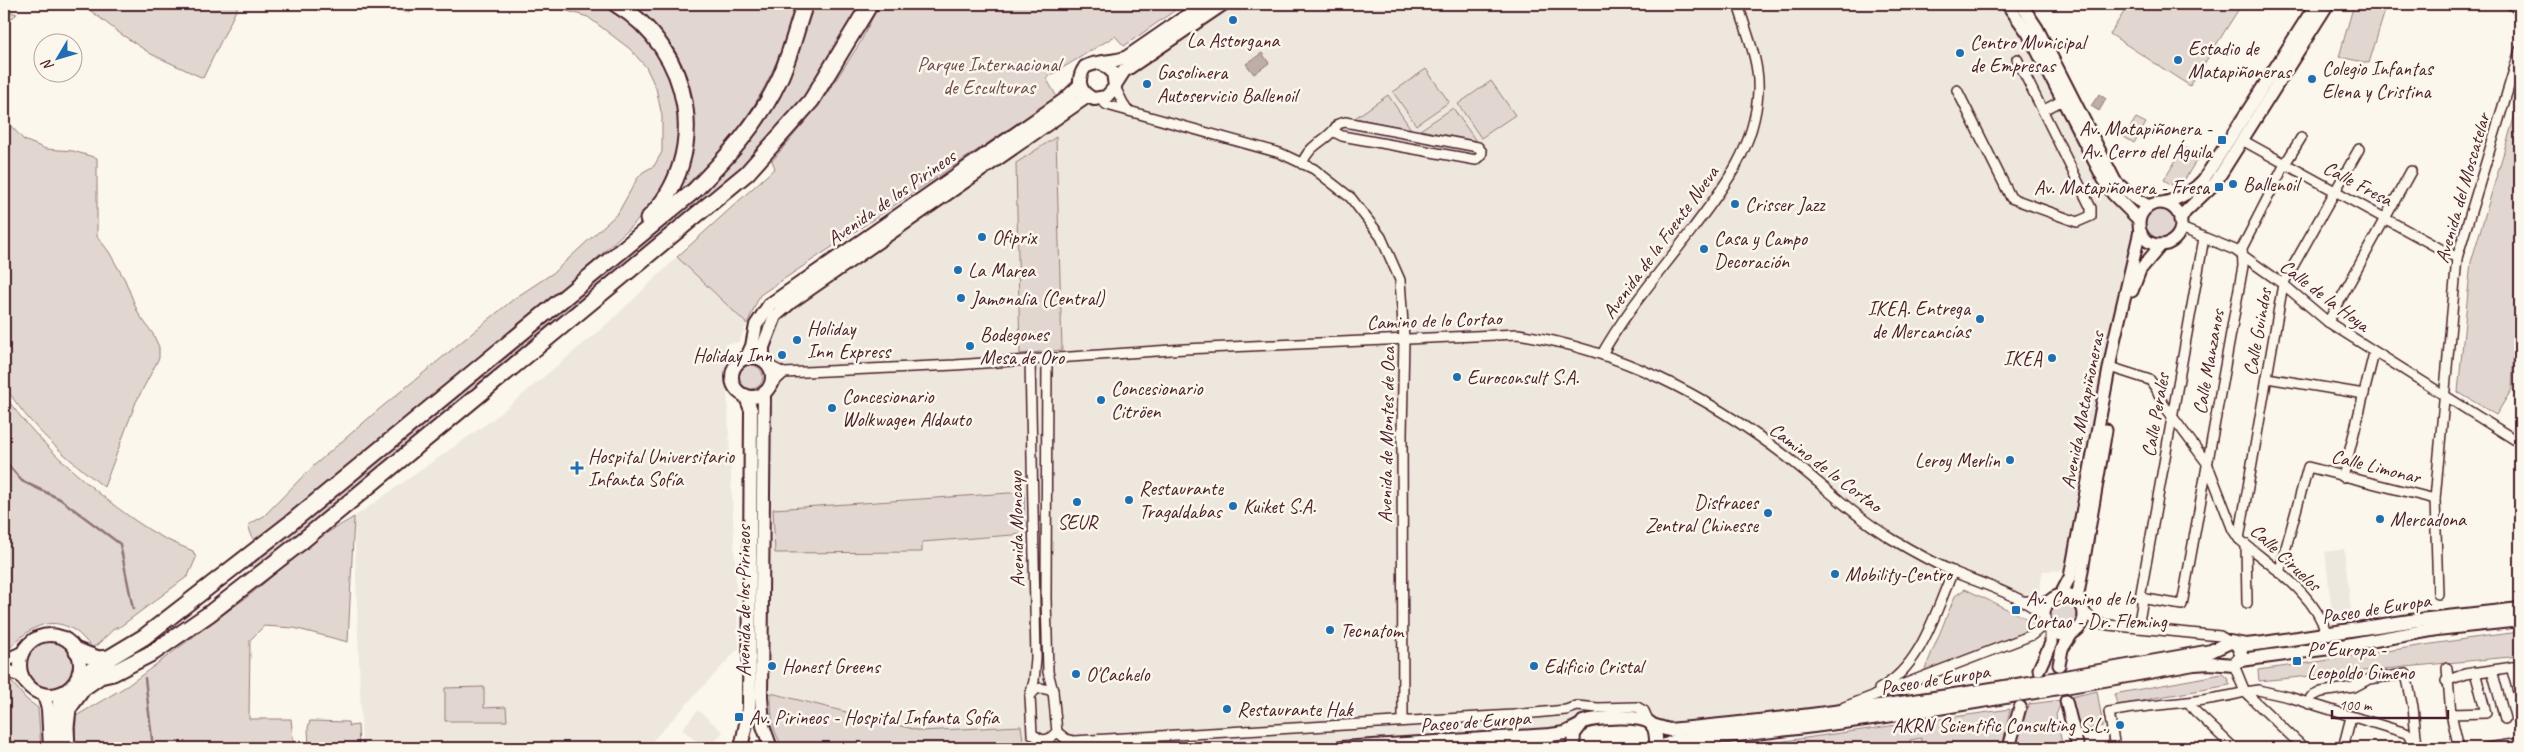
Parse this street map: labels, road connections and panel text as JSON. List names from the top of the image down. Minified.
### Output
{"streets":{"main road":["Avenida de los Pirineos","Avenida Matapiñoneras","Paseo de Europa"],"street":["Calle Fresa","Avenida del Moscatelar","Avenida de la Fuente Nueva","Calle de la Hoya","Camino de lo Cortao","Calle Guindos","Calle Manzanos","Calle Perales","Avenida de Montes de Oca","Calle Limonar","Avenida Moncayo","Calle Ciruelos"]},"crossings":[["Calle Fresa","Avenida del Moscatelar"],["Calle Fresa","Calle Guindos"],["Calle Fresa","Calle Manzanos"],["Avenida del Moscatelar","Calle de la Hoya"],["Avenida del Moscatelar","Calle Limonar"],["Avenida de los Pirineos","Avenida de Montes de Oca"],["Avenida de la Fuente Nueva","Camino de lo Cortao"],["Calle de la Hoya","Calle Guindos"],["Calle de la Hoya","Calle Manzanos"],["Calle de la Hoya","Avenida Matapiñoneras"],["Calle de la Hoya","Calle Perales"],["Camino de lo Cortao","Avenida Matapiñoneras"],["Camino de lo Cortao","Avenida de Montes de Oca"],["Camino de lo Cortao","Avenida Moncayo"],["Calle Guindos","Calle Ciruelos"],["Calle Manzanos","Calle Perales"],["Calle Manzanos","Calle Ciruelos"],["Avenida Matapiñoneras","Calle Ciruelos"],["Calle Perales","Calle Ciruelos"],["Calle Limonar","Calle Ciruelos"],["Calle Ciruelos","Paseo de Europa"]],"parks":["Parque Internacional de Esculturas"],"places":{"other":["La Astorgana","Centro Municipal de Empresas","Estadio de Matapiñoneras","Colegio Infantas Elena y Cristina","Gasolinera Autoservicio Ballenoil","Ballenoil","Crisser Jazz","Ofiprix","Casa y Campo Decoración","La Marea","Jamonalia (Central)","IKEA. Entrega de Mercancías","Holiday Inn Express","Bodegones Mesa de Oro","Holiday Inn","IKEA","Euroconsult S.A.","Concesionario Citröen","Concesionario Wolkwagen Aldauto","Leroy Merlin","Restaurante Tragaldabas","SEUR","Kuiket S.A.","Disfraces Zentral Chinesse","Mercadona","Mobility-Centro","Tecnatom","Honest Greens","Edificio Cristal","O'Cachelo","Restaurante Hak","AKRN Scientific Consulting S.L.,"],"transit":["Av. Matapiñonera - Av. Cerro del Águila","Av. Matapiñonera - Fresa","Av. Camino de lo Cortao - Dr. Fleming","Pº Europa - Leopoldo Gimeno","Av. Pirineos - Hospital Infanta Sofía"],"health":["Hospital Universitario Infanta Sofía"]},"scale_bar":"100 m","north":"bottom left"}
